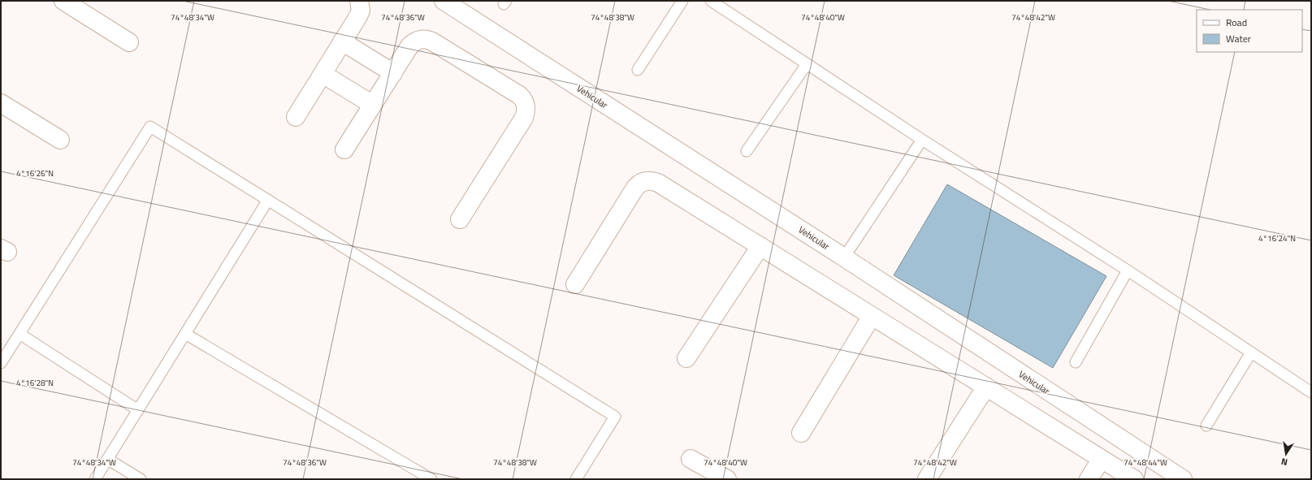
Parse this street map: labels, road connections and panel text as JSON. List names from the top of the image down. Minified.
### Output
{"streets":{"street":["Vehicular"]},"legend":["Road","Water"],"north":"bottom","coordinates":["74°48'34\"W","74°48'36\"W","74°48'38\"W","74°48'40\"W","74°48'42\"W","4°16'26\"N","4°16'24\"N","4°16'28\"N","74°48'44\"W"]}
